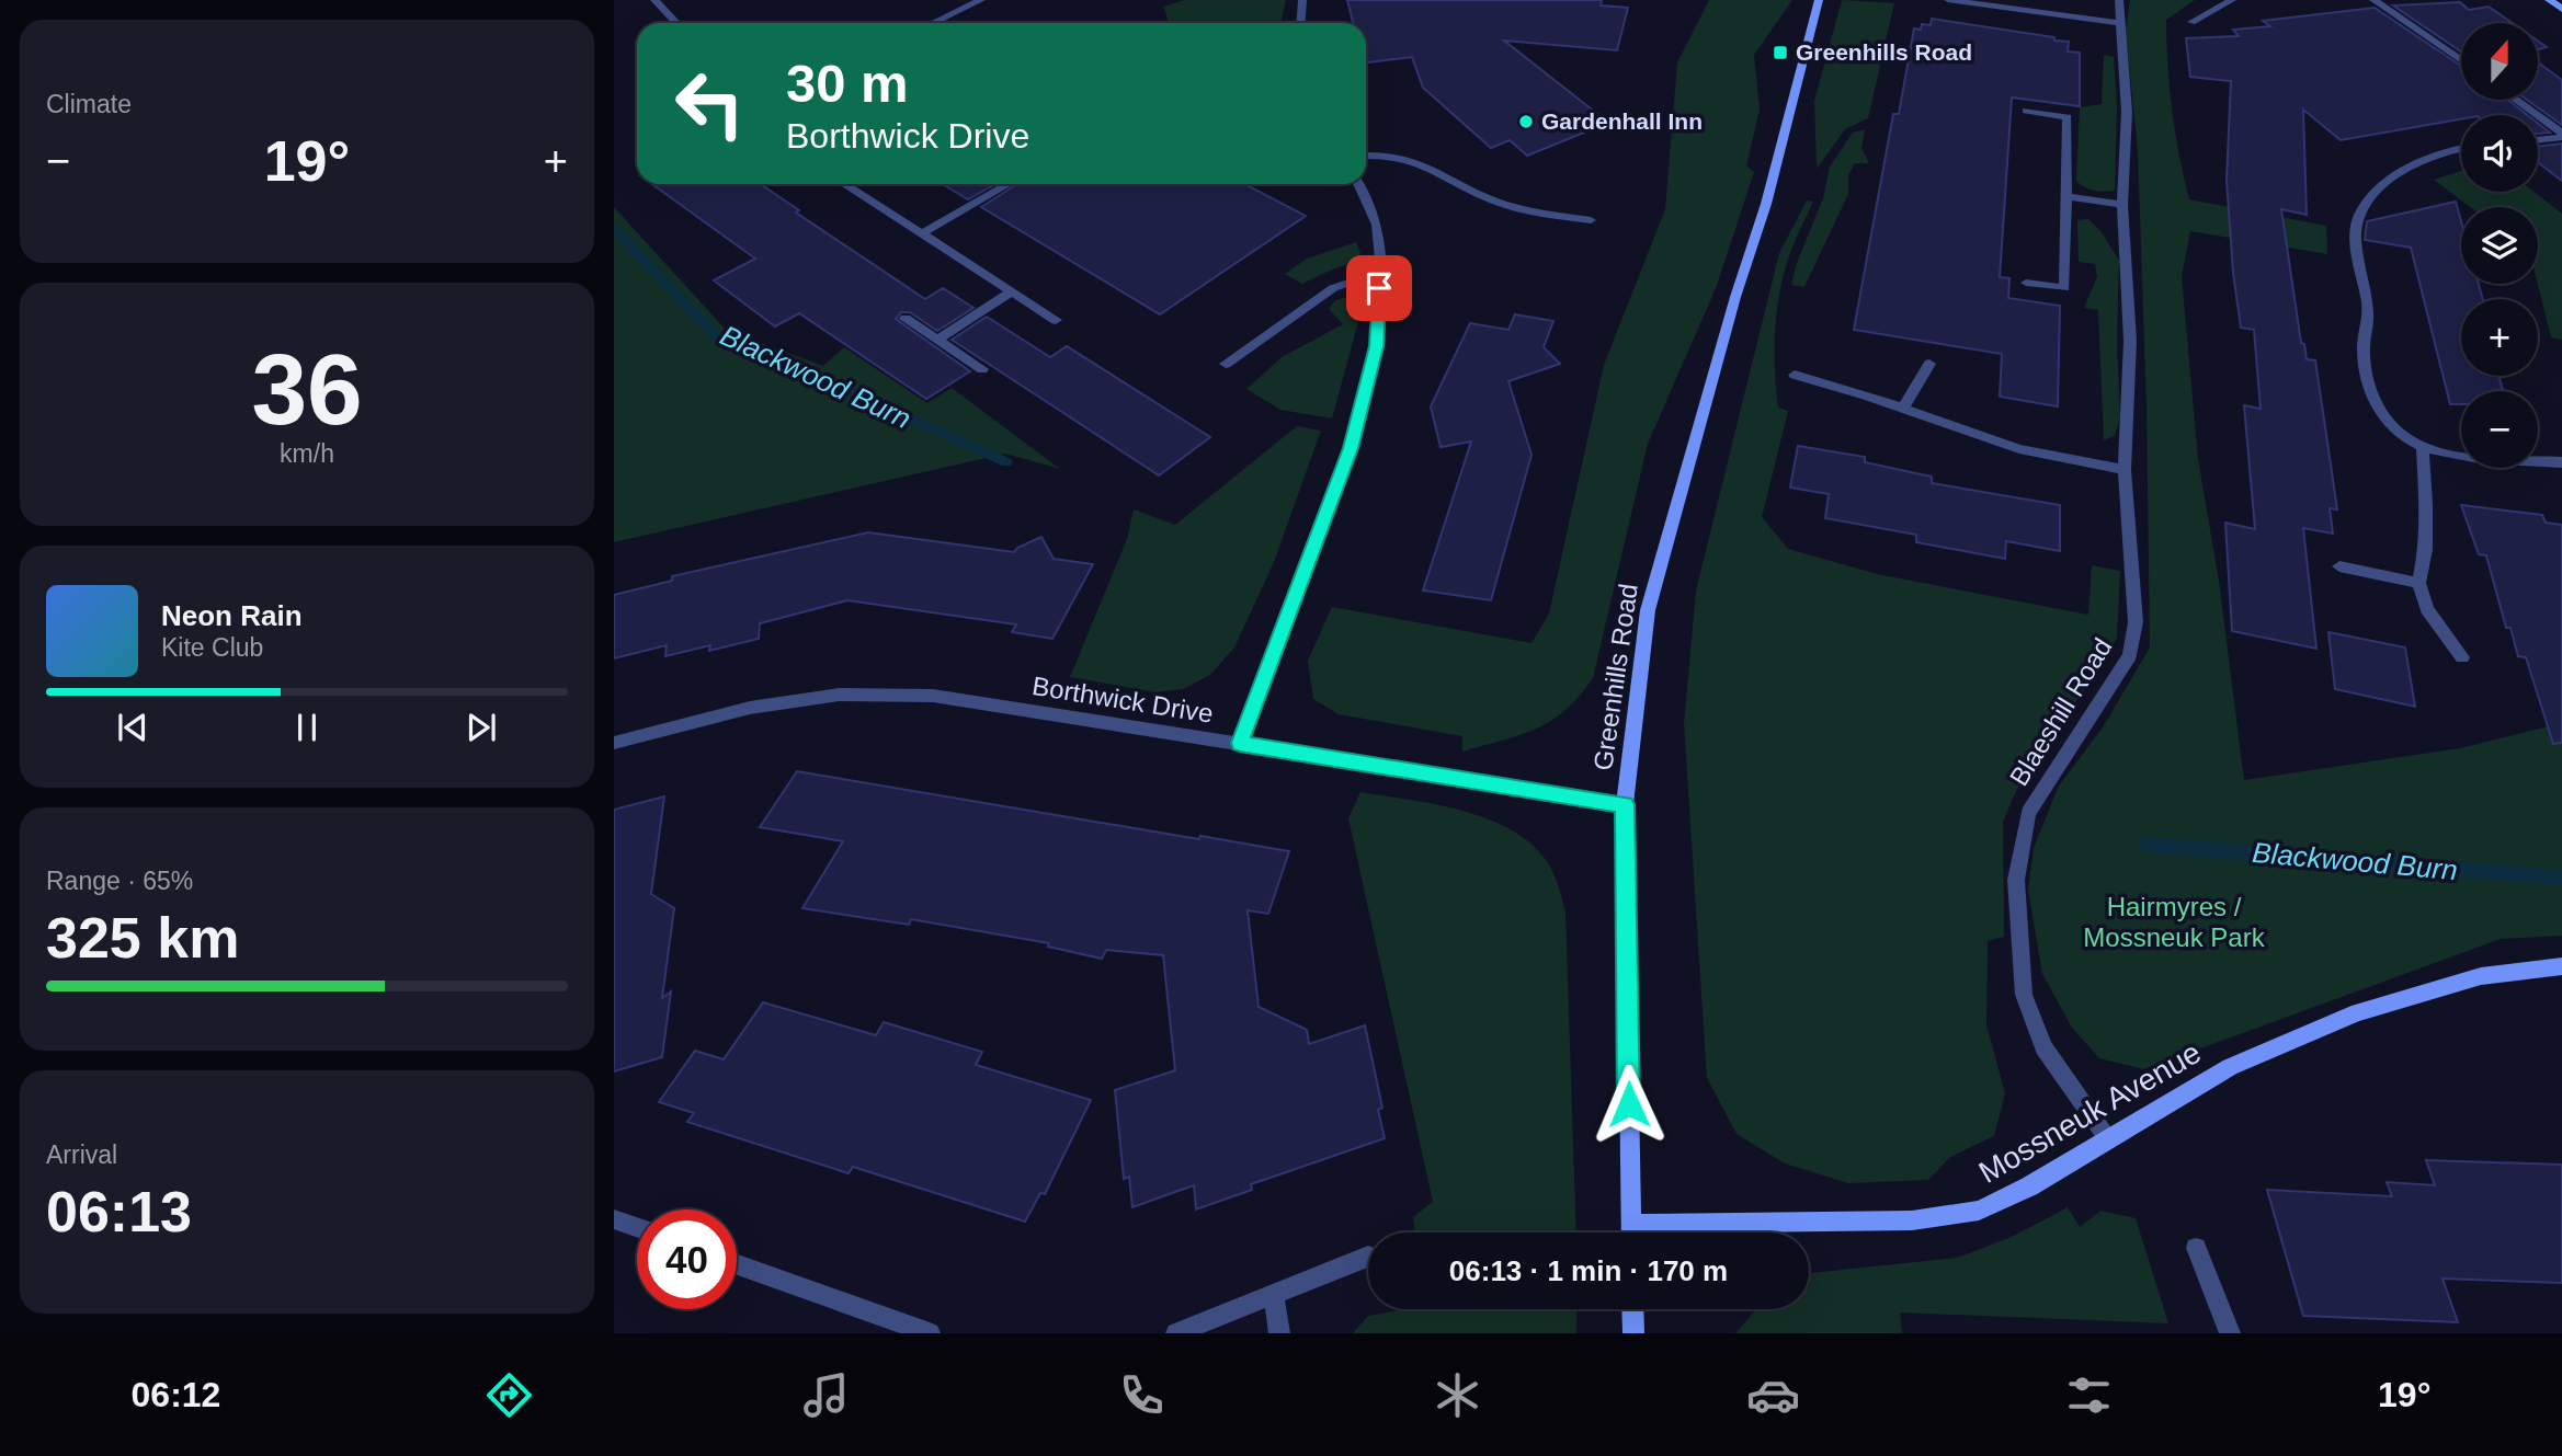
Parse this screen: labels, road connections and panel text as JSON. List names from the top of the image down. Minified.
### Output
{"streets":{"street":["Greenhills Road","Borthwick Drive","Blaeshill Road","Mossneuk Avenue"]},"crossings":[["Greenhills Road","Borthwick Drive"],["Greenhills Road","Mossneuk Avenue"],["Blaeshill Road","Mossneuk Avenue"]],"water":["Blackwood Burn"],"parks":["Hairmyres / Mossneuk Park"],"places":{"transit":["Greenhills Road"],"other":["Gardenhall Inn"]},"north":"top","page":{"tile":["Climate",["36","km/h"],["Range · 65%","325 km"],["Arrival","06:13"]],"map_buttons":["+","−"],"turn":["30 m","Borthwick Drive"],"heat":["−","19°","+"],"song":["Neon Rain","Kite Club"],"limit":"40","trip":"06:13 · 1 min · 170 m","tabs":["06:12","19°"]}}
